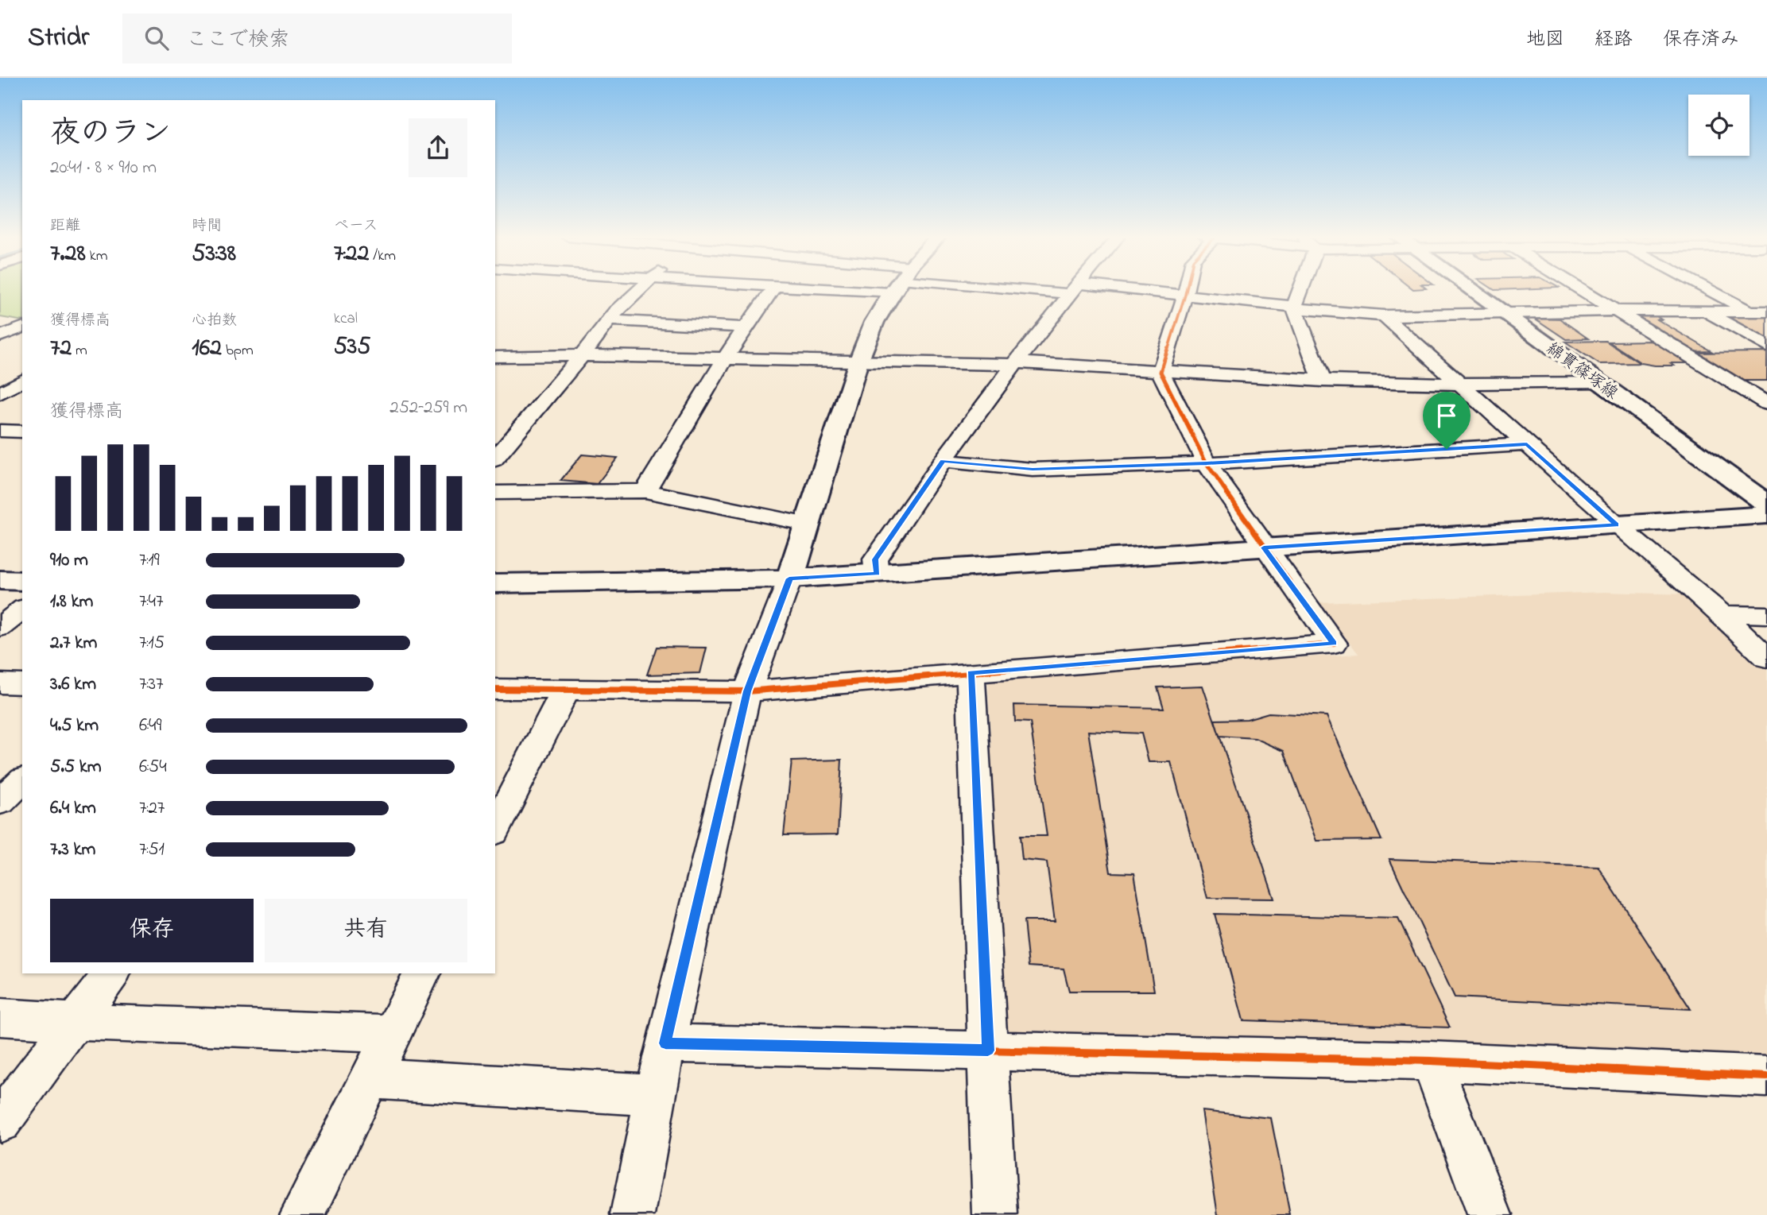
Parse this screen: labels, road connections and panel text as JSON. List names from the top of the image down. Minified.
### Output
{"streets":{"street":["綿貫篠塚線"]},"page":{"header":"Stridr","search":"ここで検索","nav":["地図","経路","保存済み"],"heading":["夜のラン","20:41 · 8 × 910 m"],"stats":[["距離","7.28 km"],["時間","53:38"],["ペース","7:22 /km"],["獲得標高","72 m"],["心拍数","162 bpm"],["kcal","535"]],"chart":["獲得標高","252–259 m"],"list":[{"name":"910 m","note":"7:19"},{"name":"1.8 km","note":"7:47"},{"name":"2.7 km","note":"7:15"},{"name":"3.6 km","note":"7:37"},{"name":"4.5 km","note":"6:49"},{"name":"5.5 km","note":"6:54"},{"name":"6.4 km","note":"7:27"},{"name":"7.3 km","note":"7:51"}],"buttons":["保存","共有"]}}
